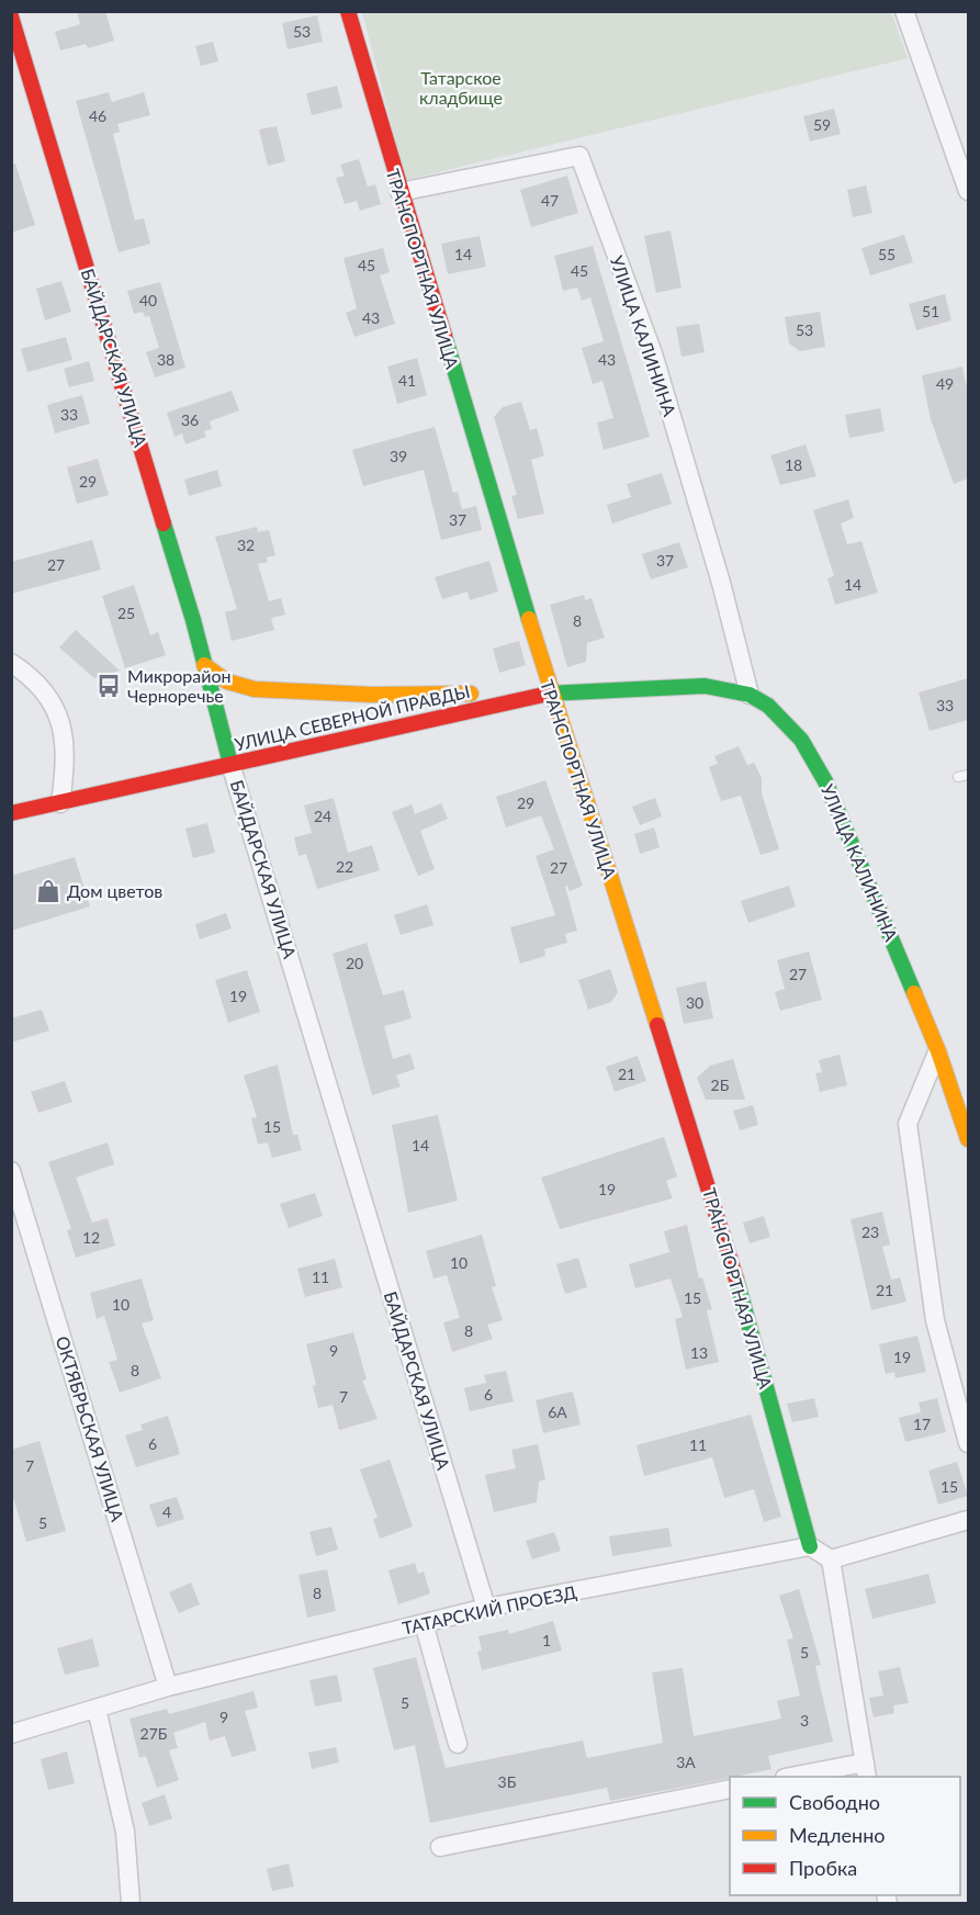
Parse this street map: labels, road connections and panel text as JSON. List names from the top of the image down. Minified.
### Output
{"streets":{"main road":["ТРАНСПОРТНАЯ УЛИЦА","УЛИЦА КАЛИНИНА","БАЙДАРСКАЯ УЛИЦА","УЛИЦА СЕВЕРНОЙ ПРАВДЫ"],"street":["ОКТЯБРЬСКАЯ УЛИЦА","ТАТАРСКИЙ ПРОЕЗД"]},"crossings":[["ТРАНСПОРТНАЯ УЛИЦА","УЛИЦА КАЛИНИНА"],["ТРАНСПОРТНАЯ УЛИЦА","УЛИЦА СЕВЕРНОЙ ПРАВДЫ"],["ТРАНСПОРТНАЯ УЛИЦА","ТАТАРСКИЙ ПРОЕЗД"],["УЛИЦА КАЛИНИНА","УЛИЦА СЕВЕРНОЙ ПРАВДЫ"],["БАЙДАРСКАЯ УЛИЦА","УЛИЦА СЕВЕРНОЙ ПРАВДЫ"],["БАЙДАРСКАЯ УЛИЦА","ТАТАРСКИЙ ПРОЕЗД"],["ОКТЯБРЬСКАЯ УЛИЦА","ТАТАРСКИЙ ПРОЕЗД"]],"parks":["Татарское кладбище"],"places":{"bus stop":["Микрорайон Черноречье"],"shop":["Дом цветов"]},"house_numbers":["53","46","59","47","14","55","45","45","40","51","43","53","38","43","41","49","33","36","39","18","29","37","32","37","27","14","25","8","33","29","24","22","27","20","27","19","30","21","2Б","15","14","19","23","12","10","11","21","15","10","8","9","13","19","8","6","7","6А","17","6","11","7","15","4","5","8","1","5","5","9","3","27Б","3А","3Б"],"legend":["Свободно","Медленно","Пробка"]}
